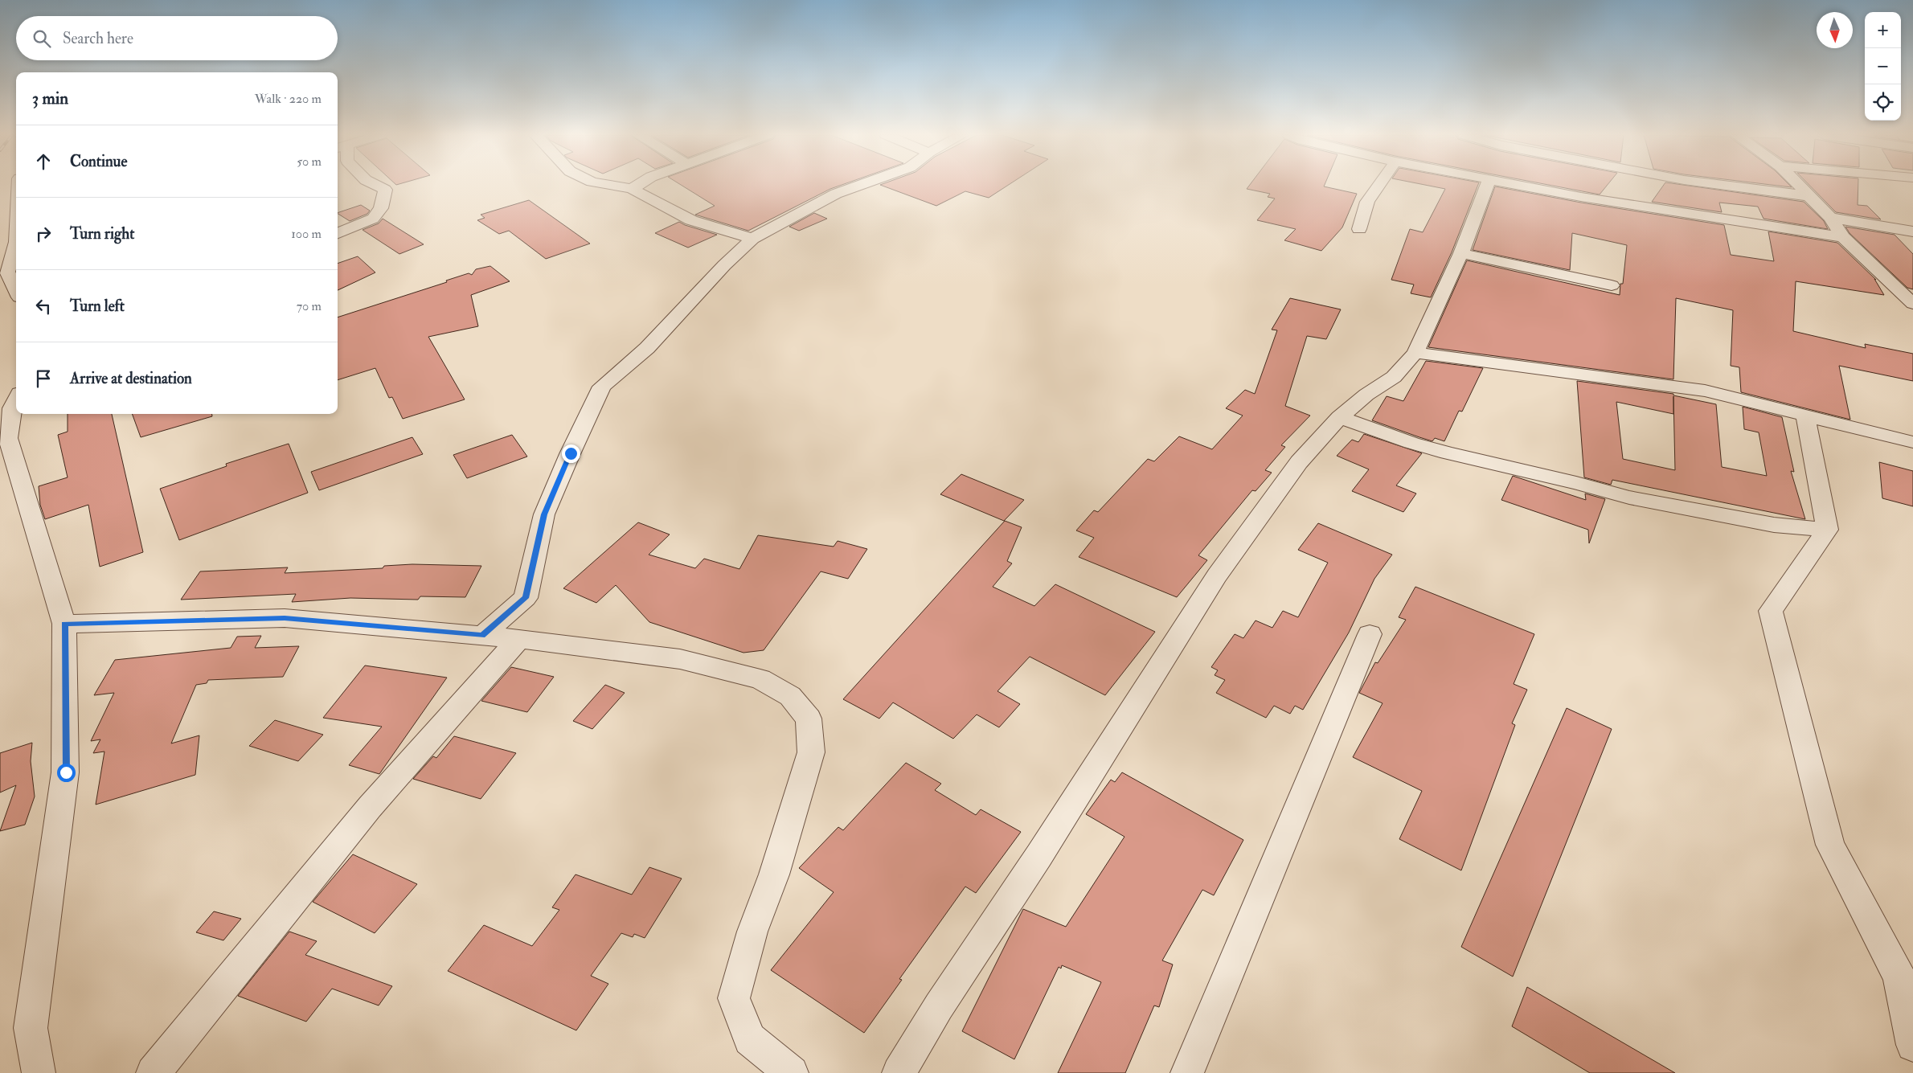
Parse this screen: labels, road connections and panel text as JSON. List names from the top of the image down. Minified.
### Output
{"north":"bottom","page":{"map_buttons":["+","−"],"search":"Search here","heading":["3 min","Walk · 220 m"],"list":[["Continue","50 m"],["Turn right","100 m"],["Turn left","70 m"],"Arrive at destination"]}}
